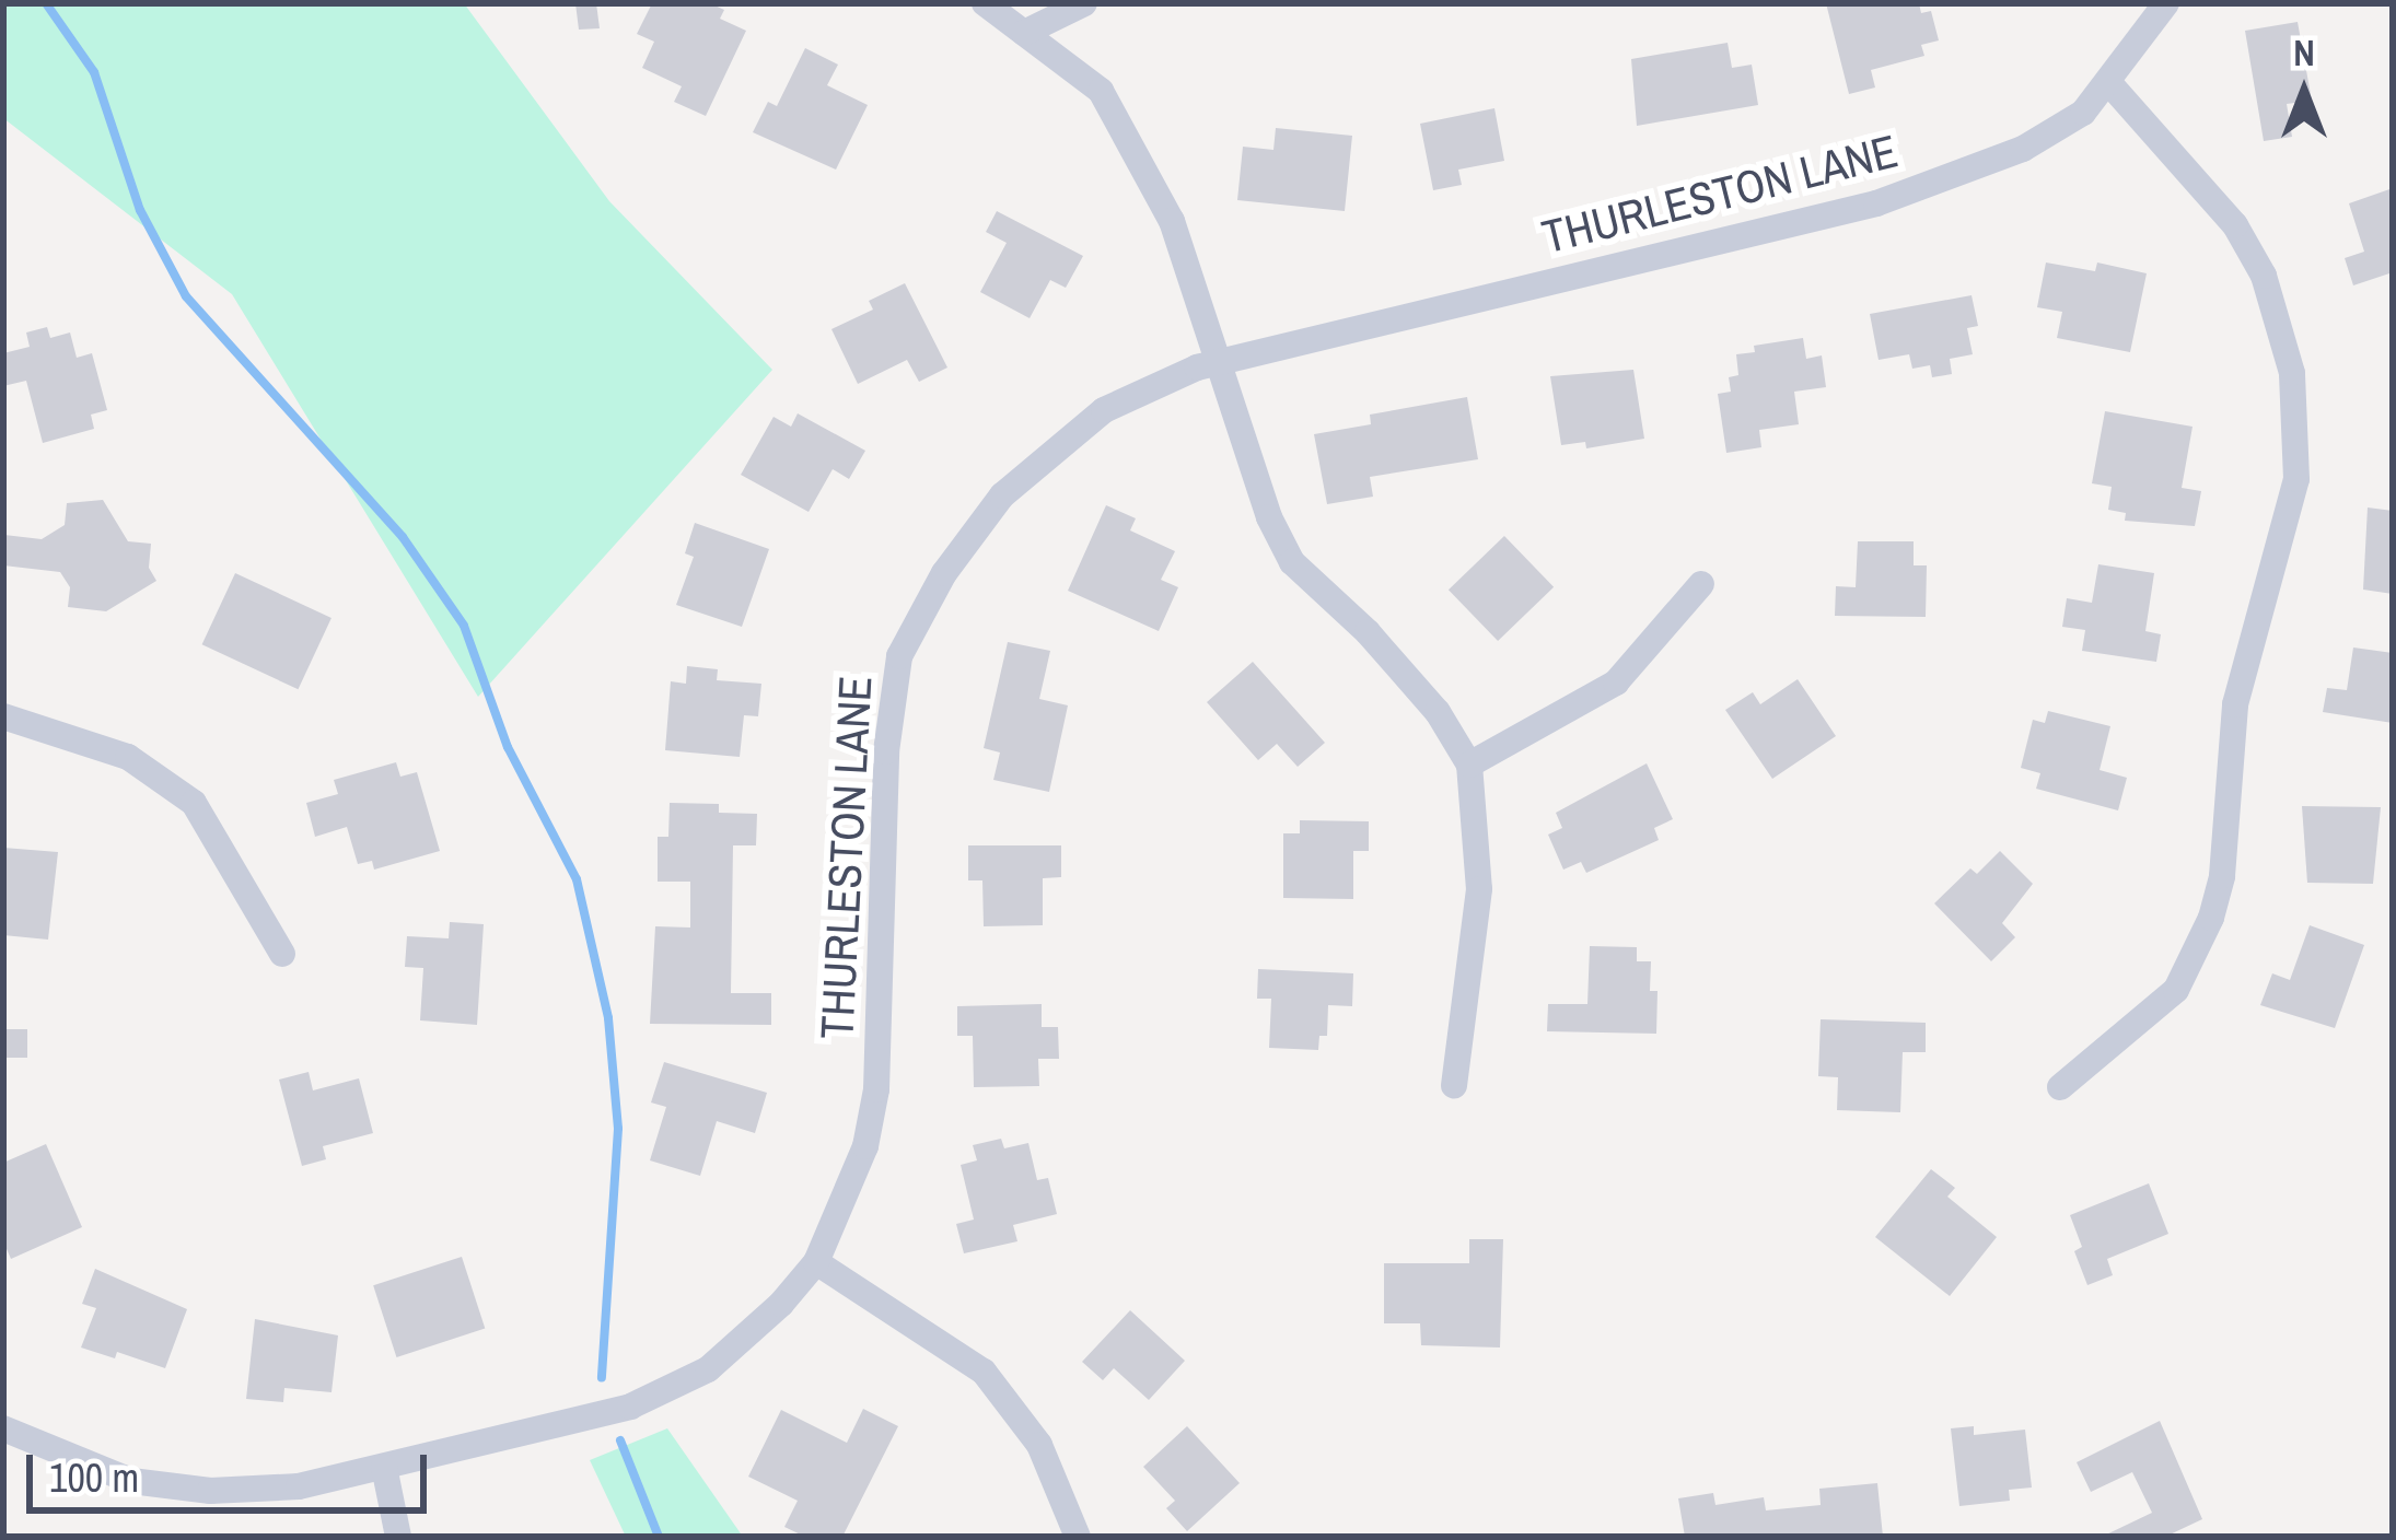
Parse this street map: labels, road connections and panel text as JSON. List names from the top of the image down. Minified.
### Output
{"streets":{"street":["THURLESTON LANE"]},"scale_bar":"100 m","north":"top"}
